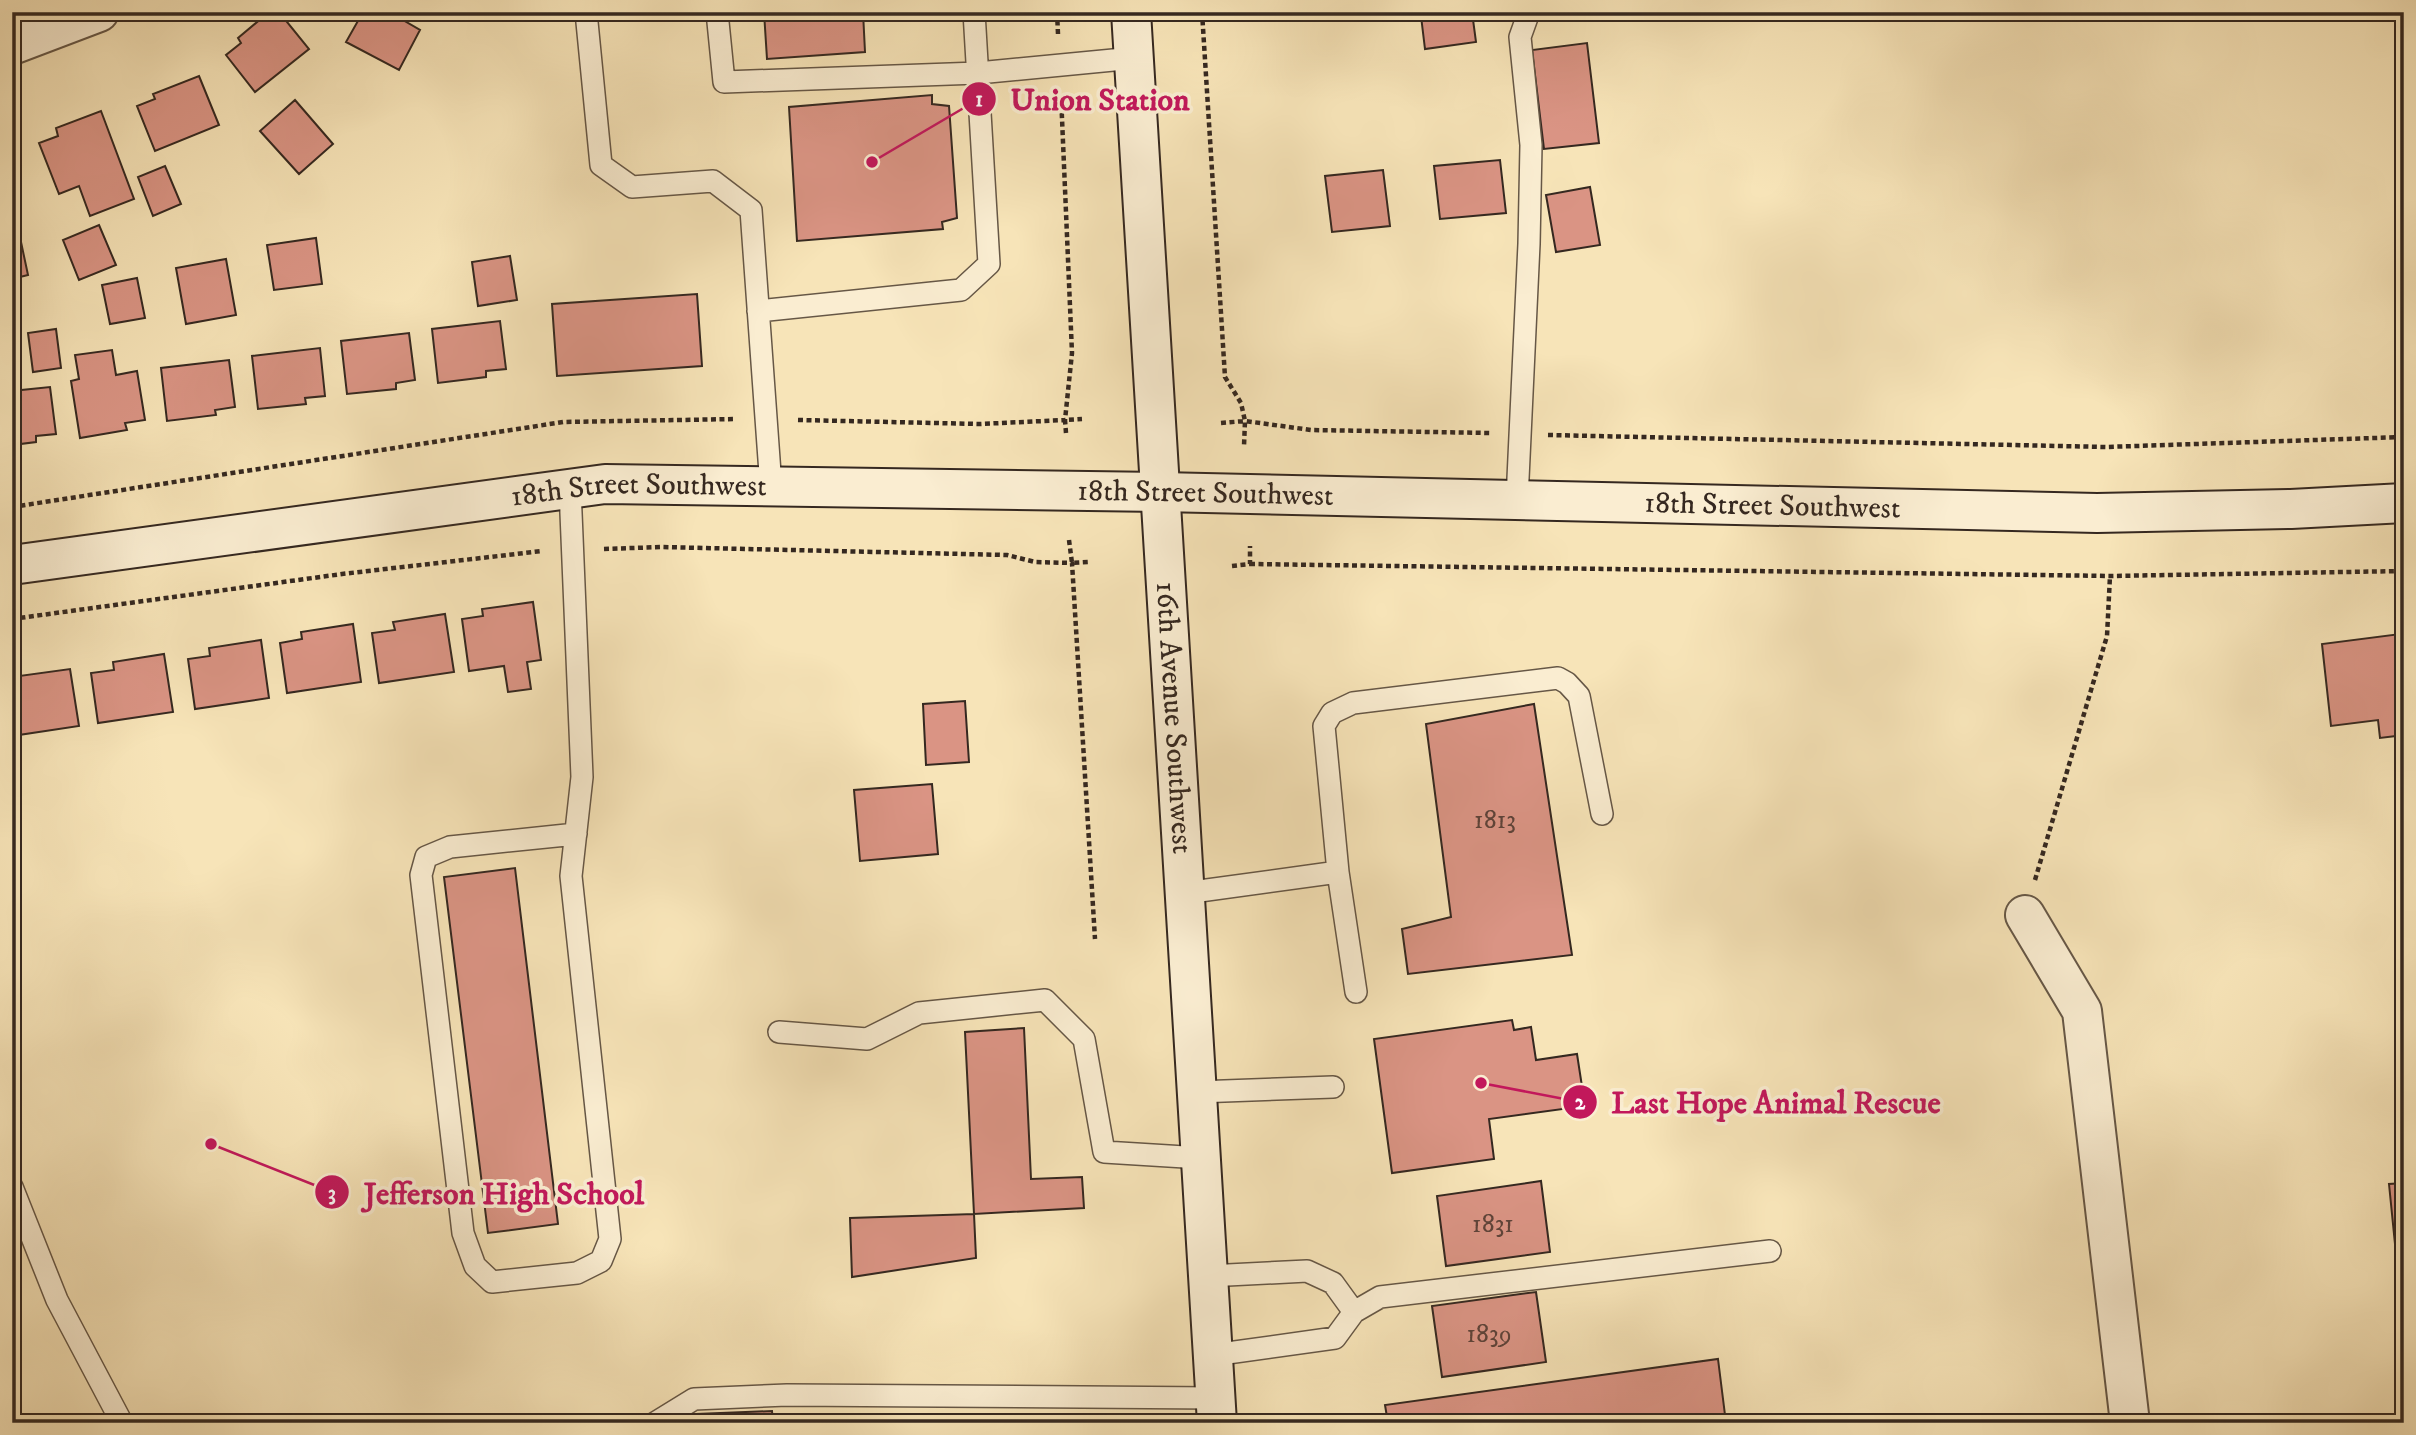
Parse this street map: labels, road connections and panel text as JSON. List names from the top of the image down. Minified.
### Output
{"streets":{"street":["18th Street Southwest","16th Avenue Southwest"]},"crossings":[["18th Street Southwest","16th Avenue Southwest"]],"places":["Union Station","Last Hope Animal Rescue","Jefferson High School"],"house_numbers":["1813","1831","1839"]}
